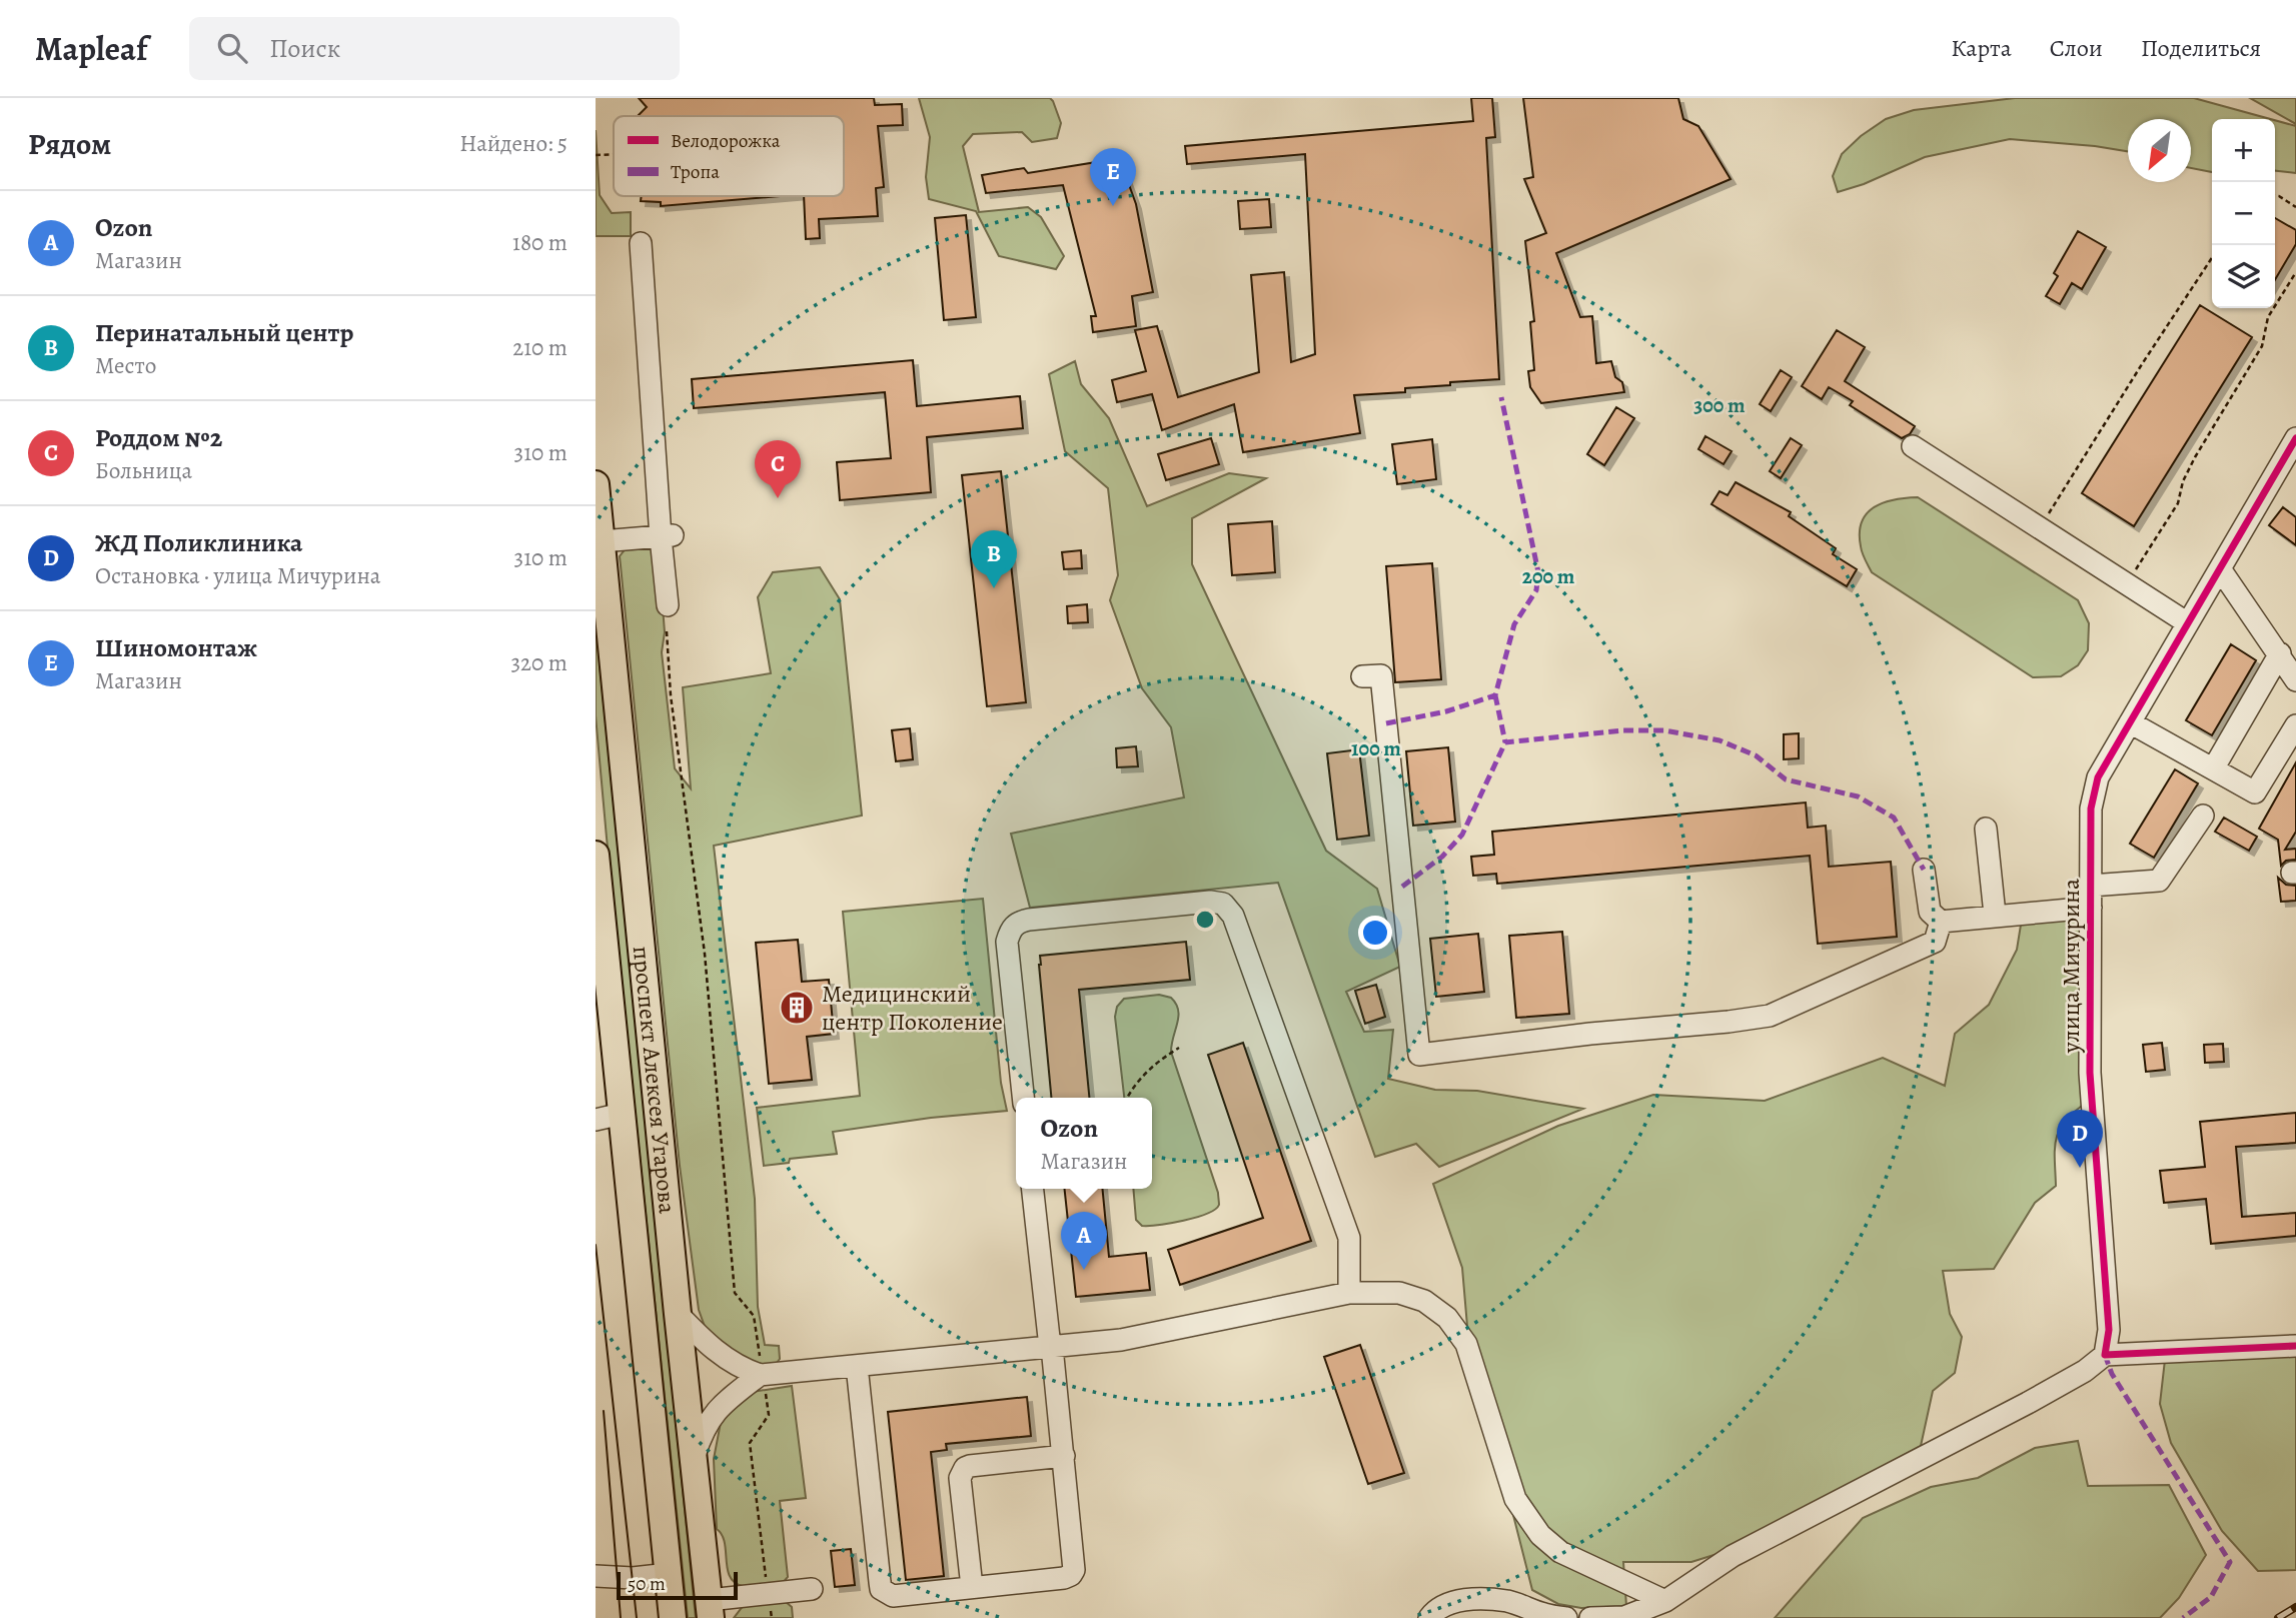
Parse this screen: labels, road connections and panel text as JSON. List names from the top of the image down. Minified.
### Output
{"streets":{"main road":["проспект Алексея Угарова"],"street":["улица Мичурина"]},"places":{"building":["Медицинский центр Поколение"]},"legend":["Велодорожка","Тропа"],"scale_bar":"50 m","north":"bottom left","page":{"header":"Mapleaf","search":"Поиск","nav":["Карта","Слои","Поделиться"],"heading":["Рядом","Найдено: 5"],"map_buttons":["+","−"],"pins":["E","C","B","D","A"],"list":[{"mark":"A","name":"Ozon","note":"Магазин","value":"180 m"},{"mark":"B","name":"Перинатальный центр","note":"Место","value":"210 m"},{"mark":"C","name":"Роддом №2","note":"Больница","value":"310 m"},{"mark":"D","name":"ЖД Поликлиника","note":"Остановка · улица Мичурина","value":"310 m"},{"mark":"E","name":"Шиномонтаж","note":"Магазин","value":"320 m"}],"popup":["Ozon","Магазин"],"scale":"50 m"},"rings":["300 m","200 m","100 m"]}
